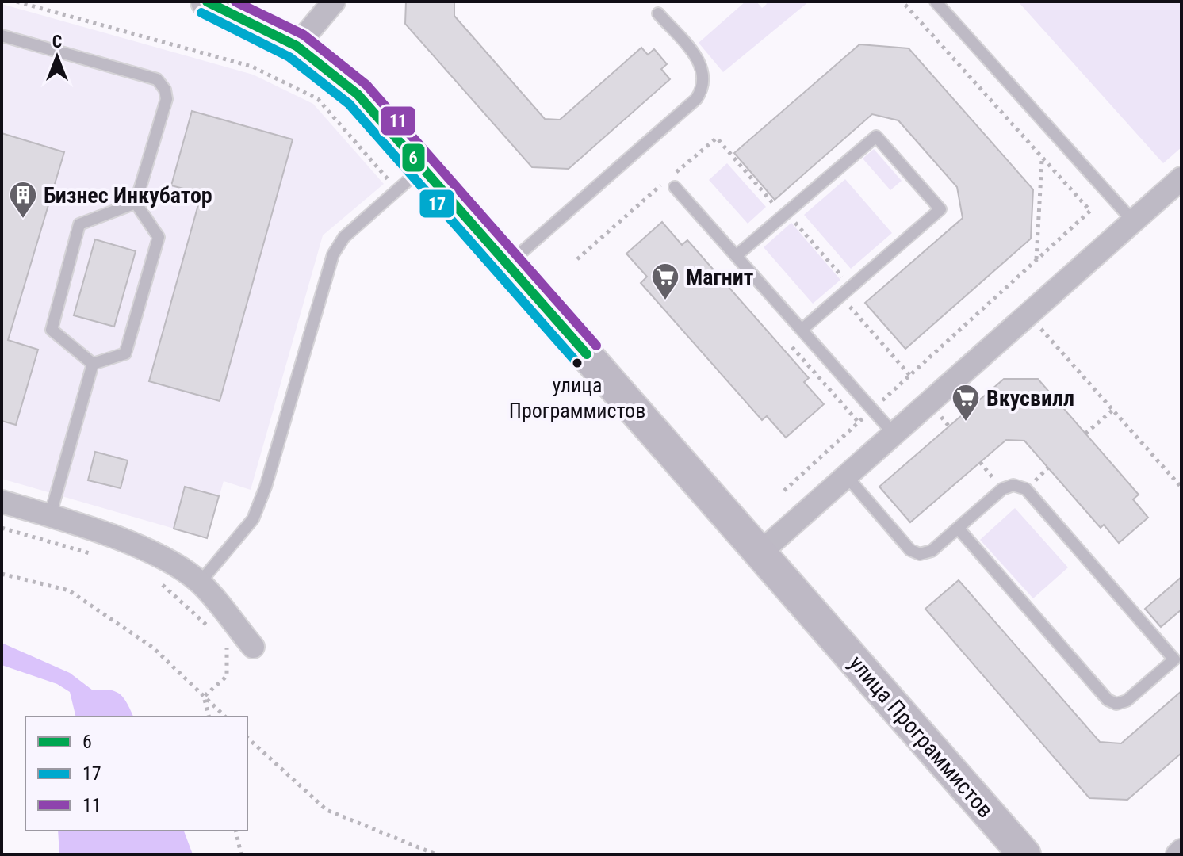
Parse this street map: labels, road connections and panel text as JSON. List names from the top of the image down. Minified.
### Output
{"streets":{"street":["улица Программистов"]},"places":{"building":["Бизнес Инкубатор"],"supermarket":["Магнит","Вкусвилл"],"other":["улица Программистов"]},"lines":["transit line 6","transit line 11","transit line 17"],"legend":["6","17","11"],"north":"top"}
